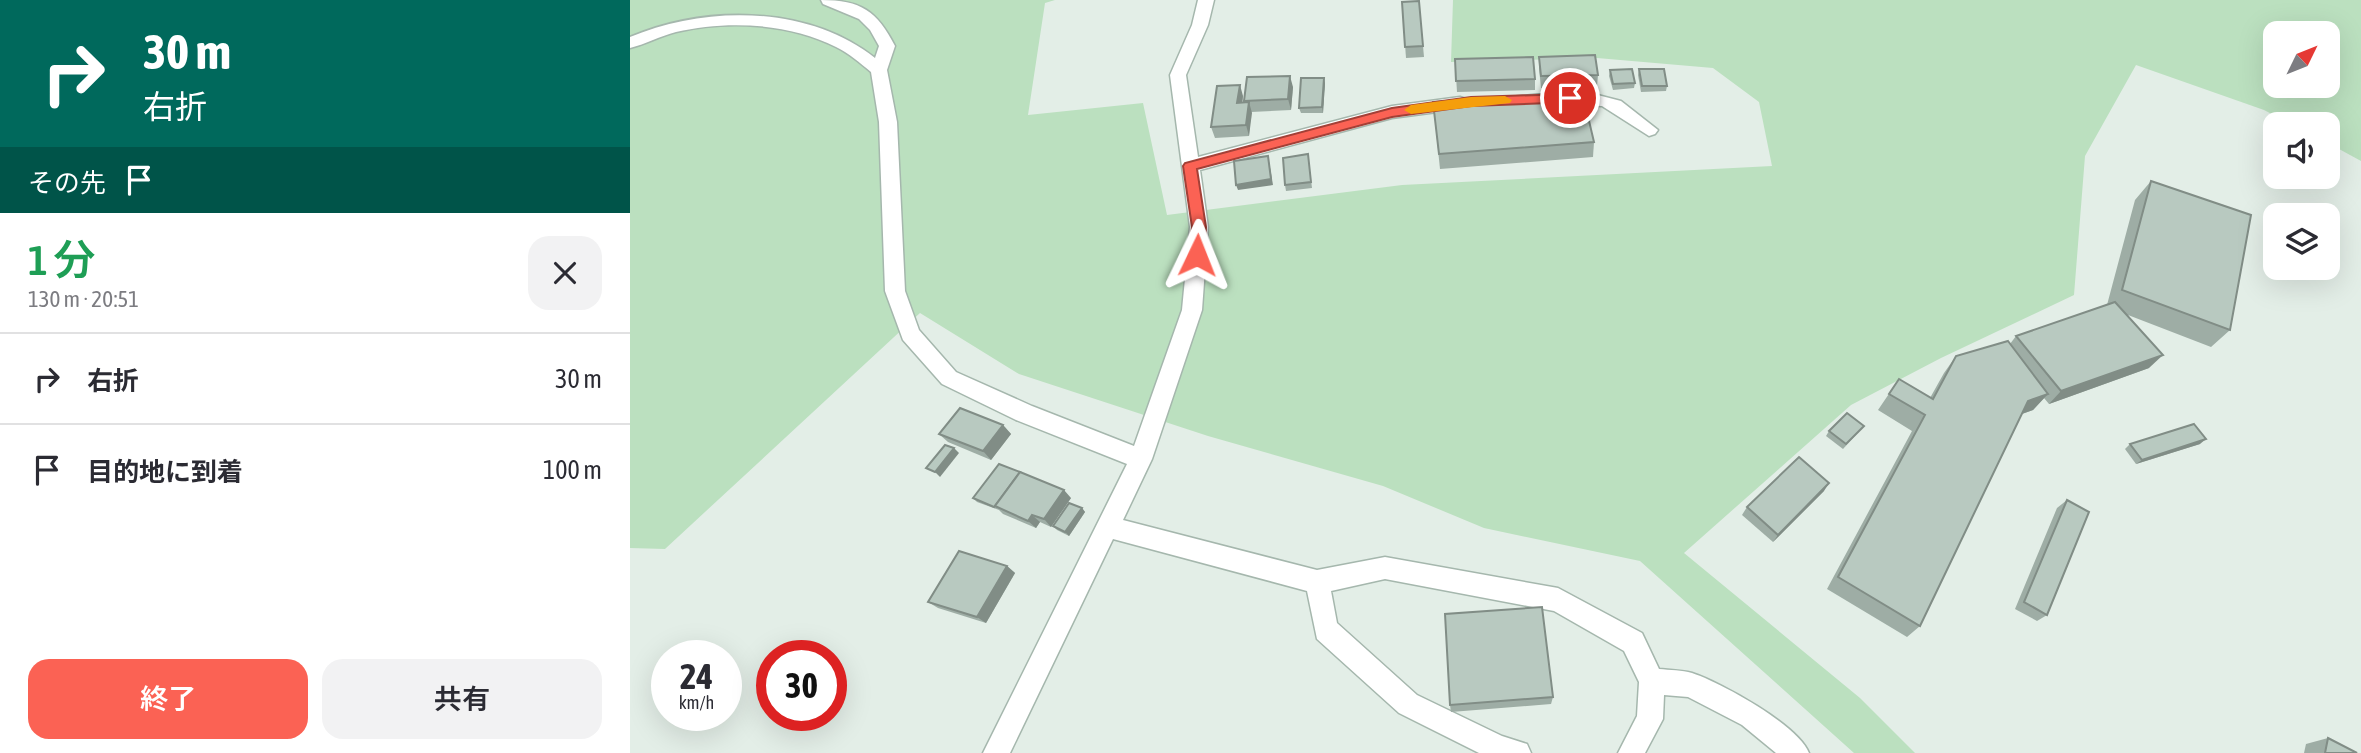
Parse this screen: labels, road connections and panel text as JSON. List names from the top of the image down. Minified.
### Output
{"north":"top right","page":{"turn":["30 m","右折"],"then":"その先","heading":["1 分","130 m · 20:51"],"list":[{"name":"右折","value":"30 m"},{"name":"目的地に到着","value":"100 m"}],"speed":"24 km/h","limit":"30","buttons":["終了","共有"]}}
